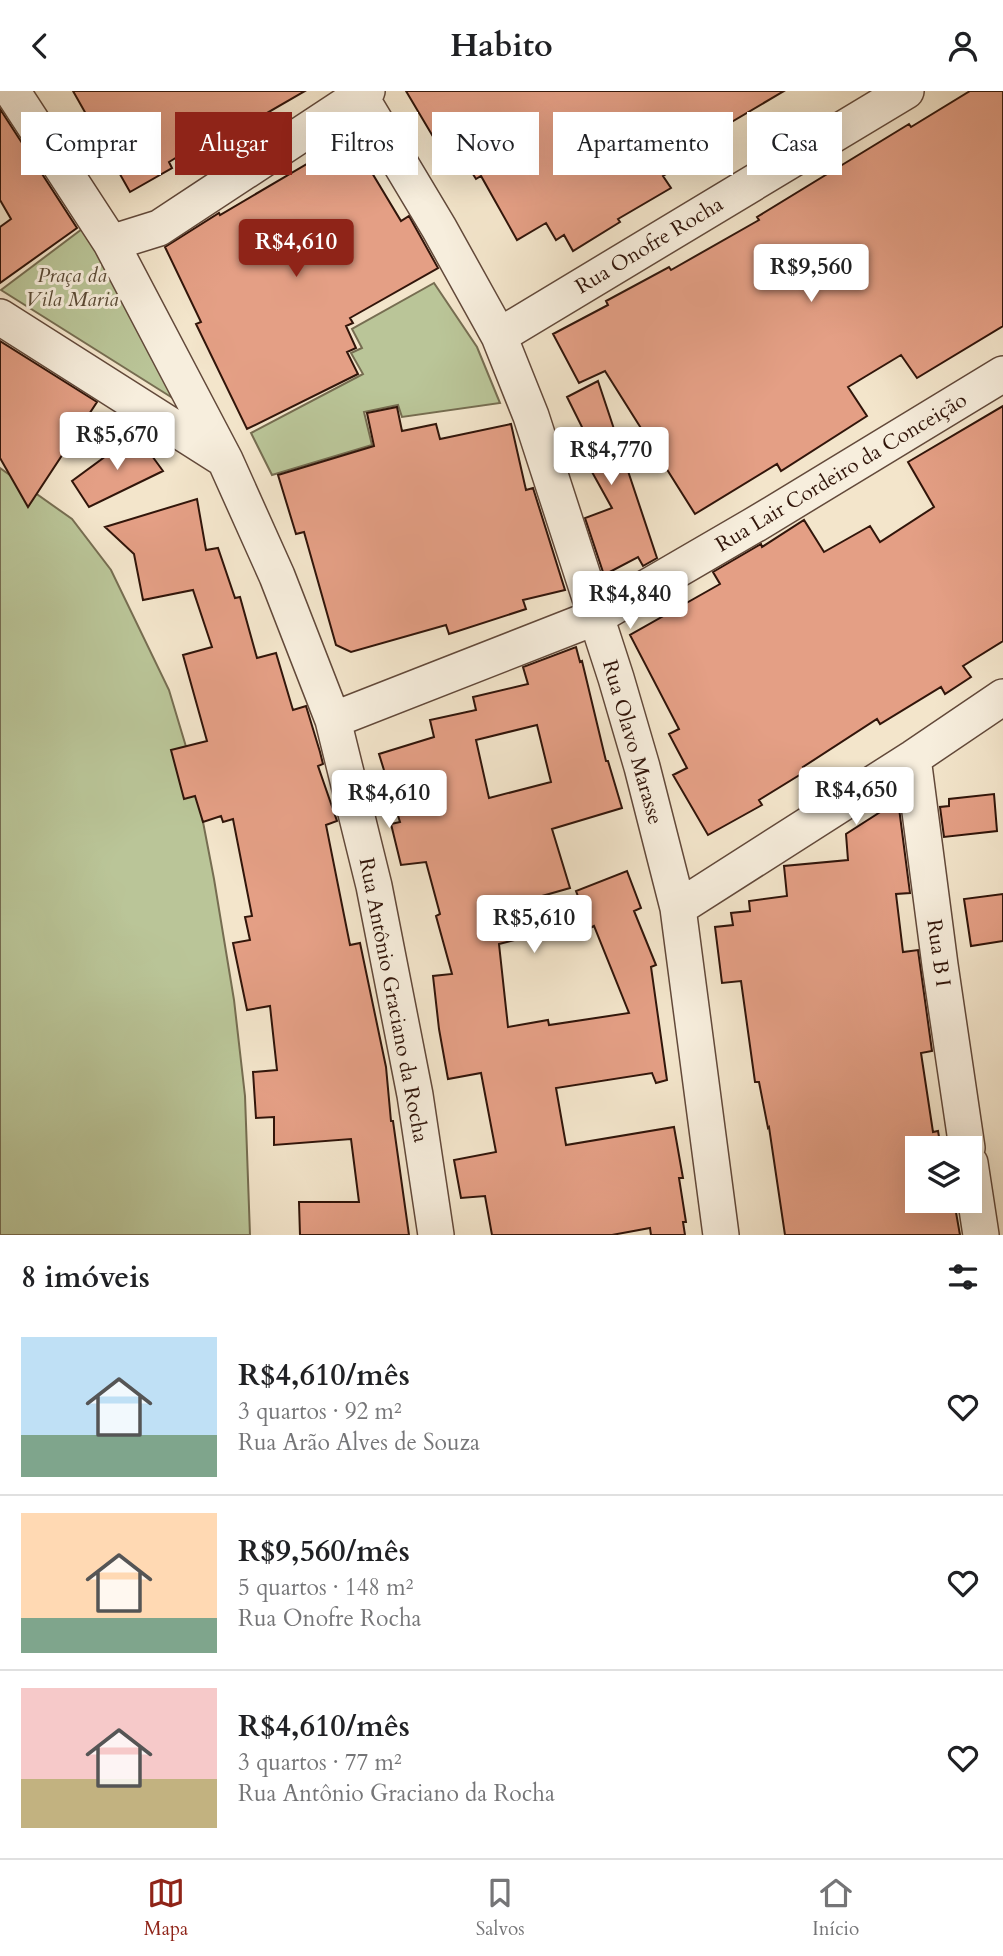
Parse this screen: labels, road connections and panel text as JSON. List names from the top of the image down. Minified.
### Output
{"streets":{"street":["Rua Onofre Rocha","Rua Lair Cordeiro da Conceição","Rua Olavo Marasse","Rua B I","Rua Antônio Graciano da Rocha"]},"crossings":[["Rua Onofre Rocha","Rua Olavo Marasse"],["Rua Lair Cordeiro da Conceição","Rua Olavo Marasse"],["Rua Lair Cordeiro da Conceição","Rua Antônio Graciano da Rocha"]],"parks":["Praça da Vila Maria"],"page":{"header":"Habito","chip":["Comprar","Alugar","Filtros","Novo","Apartamento","Casa"],"price":["R$4,610","R$9,560","R$5,670","R$4,770","R$4,840","R$4,650","R$4,610","R$5,610"],"heading":"8 imóveis","list":[{"name":"R$4,610/mês","note":"3 quartos · 92 m² · Rua Arão Alves de Souza"},{"name":"R$9,560/mês","note":"5 quartos · 148 m² · Rua Onofre Rocha"},{"name":"R$4,610/mês","note":"3 quartos · 77 m² · Rua Antônio Graciano da Rocha"}],"tabs":["Mapa","Salvos","Início"]}}
